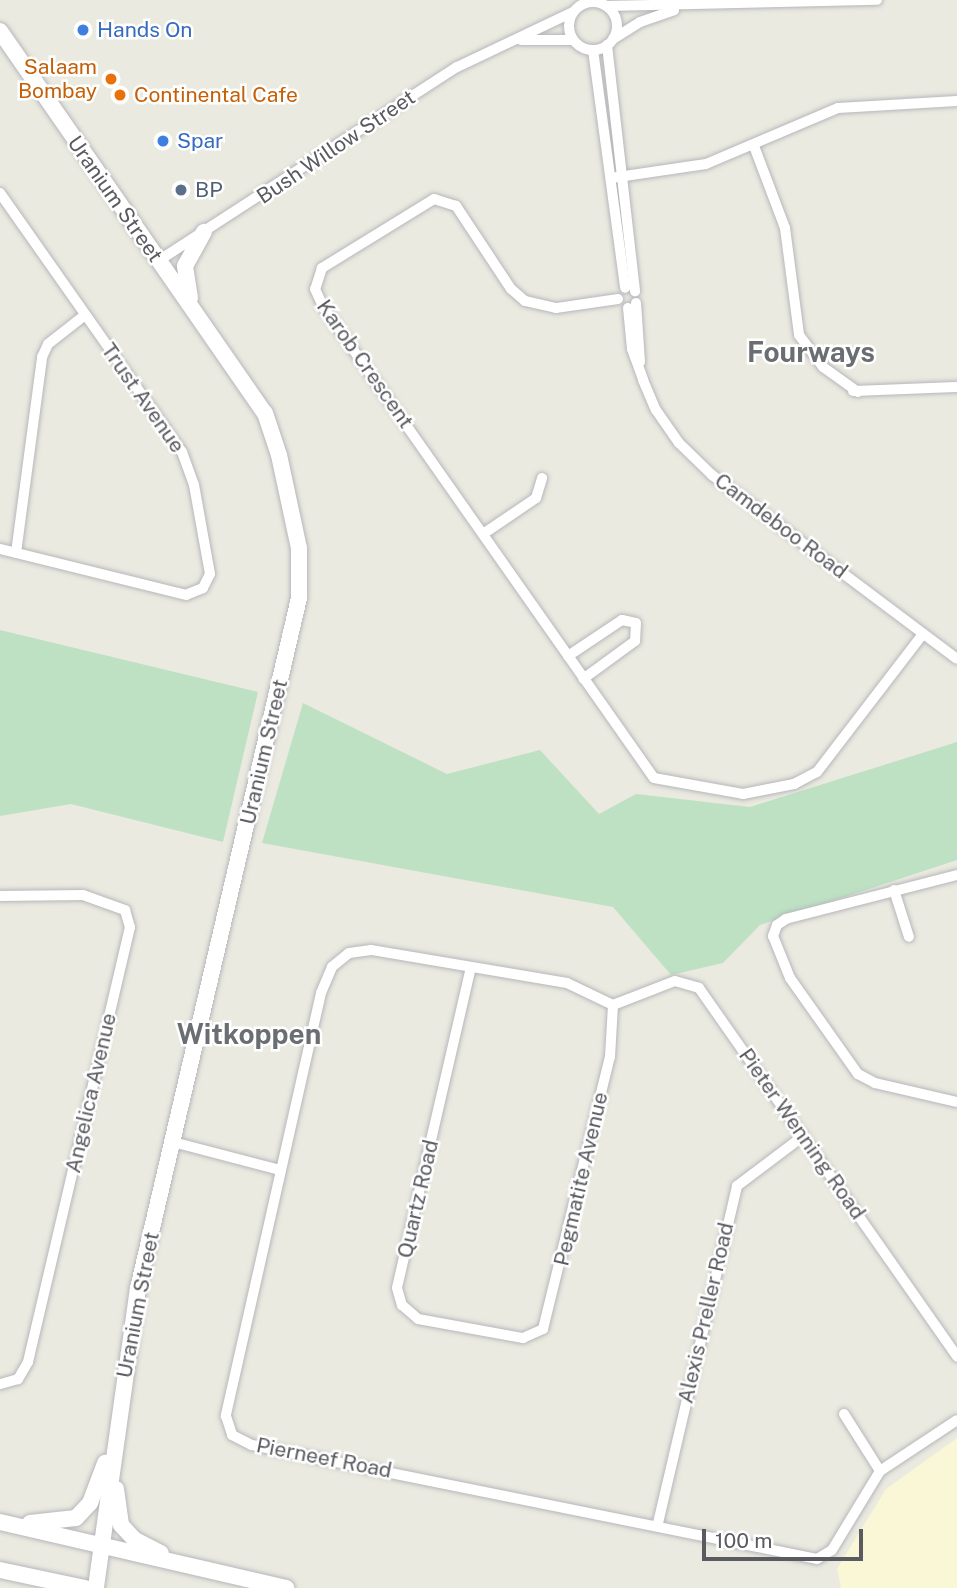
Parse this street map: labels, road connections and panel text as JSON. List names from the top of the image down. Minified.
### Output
{"streets":{"street":["Bush Willow Street","Uranium Street","Karob Crescent","Trust Avenue","Camdeboo Road","Angelica Avenue","Pieter Wenning Road","Pegmatite Avenue","Quartz Road","Alexis Preller Road","Pierneef Road"]},"crossings":[["Bush Willow Street","Uranium Street"],["Karob Crescent","Camdeboo Road"],["Pieter Wenning Road","Pegmatite Avenue"],["Pieter Wenning Road","Alexis Preller Road"],["Pieter Wenning Road","Pierneef Road"],["Pegmatite Avenue","Quartz Road"],["Pegmatite Avenue","Pierneef Road"],["Quartz Road","Pierneef Road"],["Alexis Preller Road","Pierneef Road"]],"districts":["Fourways","Witkoppen"],"places":["Hands On","Salaam Bombay","Continental Cafe","Spar","BP"],"scale_bar":"100 m"}
